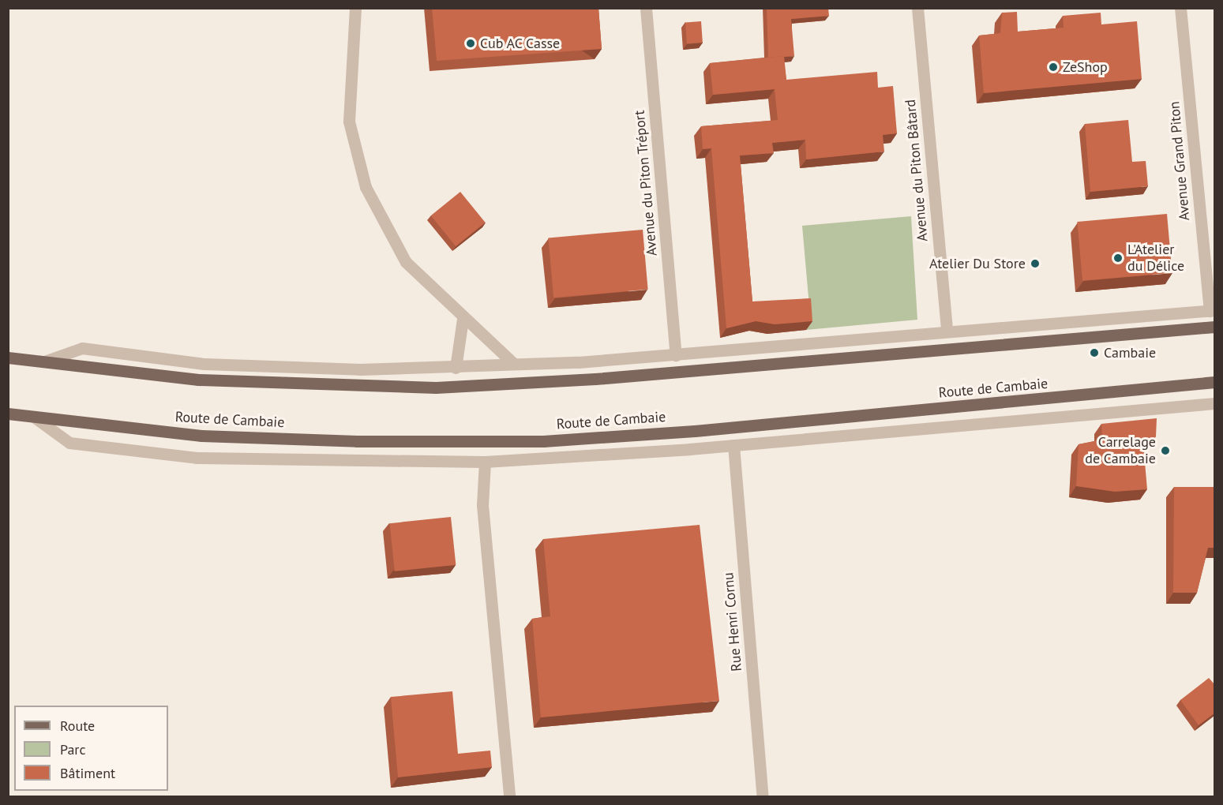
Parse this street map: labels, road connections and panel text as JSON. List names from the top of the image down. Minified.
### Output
{"streets":{"main road":["Route de Cambaie"],"street":["Avenue Grand Piton","Avenue du Piton Bâtard","Avenue du Piton Tréport","Rue Henri Cornu"]},"places":["Cub AC Casse","ZeShop","L'Atelier du Délice","Atelier Du Store","Cambaie","Carrelage de Cambaie"],"legend":["Route","Parc","Bâtiment"]}
